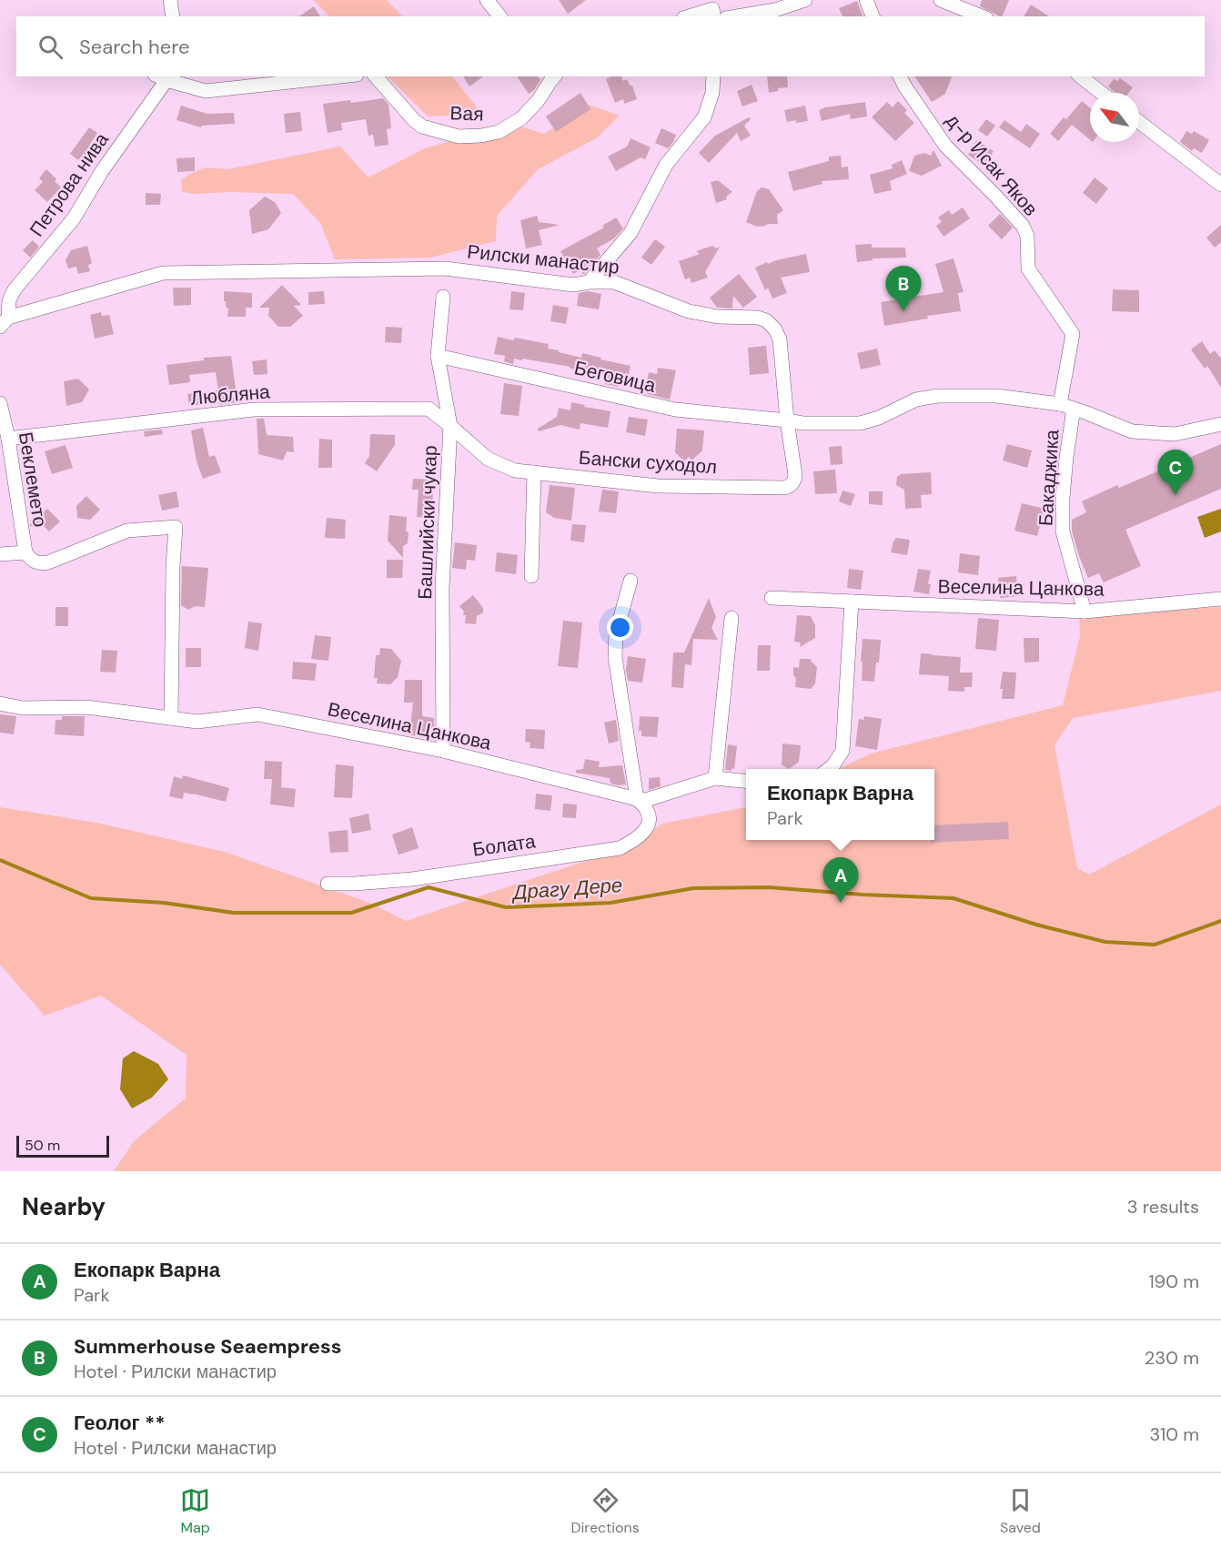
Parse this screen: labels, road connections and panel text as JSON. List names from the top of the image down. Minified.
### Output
{"streets":{"street":["Вая","д-р Исак Яков","Петрова нива","Рилски манастир","Беговица","Любляна","Бански суходол","Бакаджика","Беклемето","Башлийски чукар","Веселина Цанкова","Болата"]},"crossings":[["д-р Исак Яков","Бакаджика"],["Петрова нива","Рилски манастир"],["Рилски манастир","Беговица"],["Рилски манастир","Бански суходол"],["Беговица","Бански суходол"],["Беговица","Башлийски чукар"],["Любляна","Бански суходол"],["Любляна","Беклемето"],["Любляна","Башлийски чукар"],["Бански суходол","Башлийски чукар"],["Бакаджика","Веселина Цанкова"],["Башлийски чукар","Веселина Цанкова"],["Веселина Цанкова","Болата"]],"water":["Драгу Дере"],"scale_bar":"50 m","north":"top left","page":{"search":"Search here","pins":["B","C","A"],"popup":["Екопарк Варна","Park"],"scale":"50 m","heading":["Nearby","3 results"],"list":[{"mark":"A","name":"Екопарк Варна","note":"Park","value":"190 m"},{"mark":"B","name":"Summerhouse Seaempress","note":"Hotel · Рилски манастир","value":"230 m"},{"mark":"C","name":"Геолог **","note":"Hotel · Рилски манастир","value":"310 m"}],"nav":["Map","Directions","Saved"]}}
